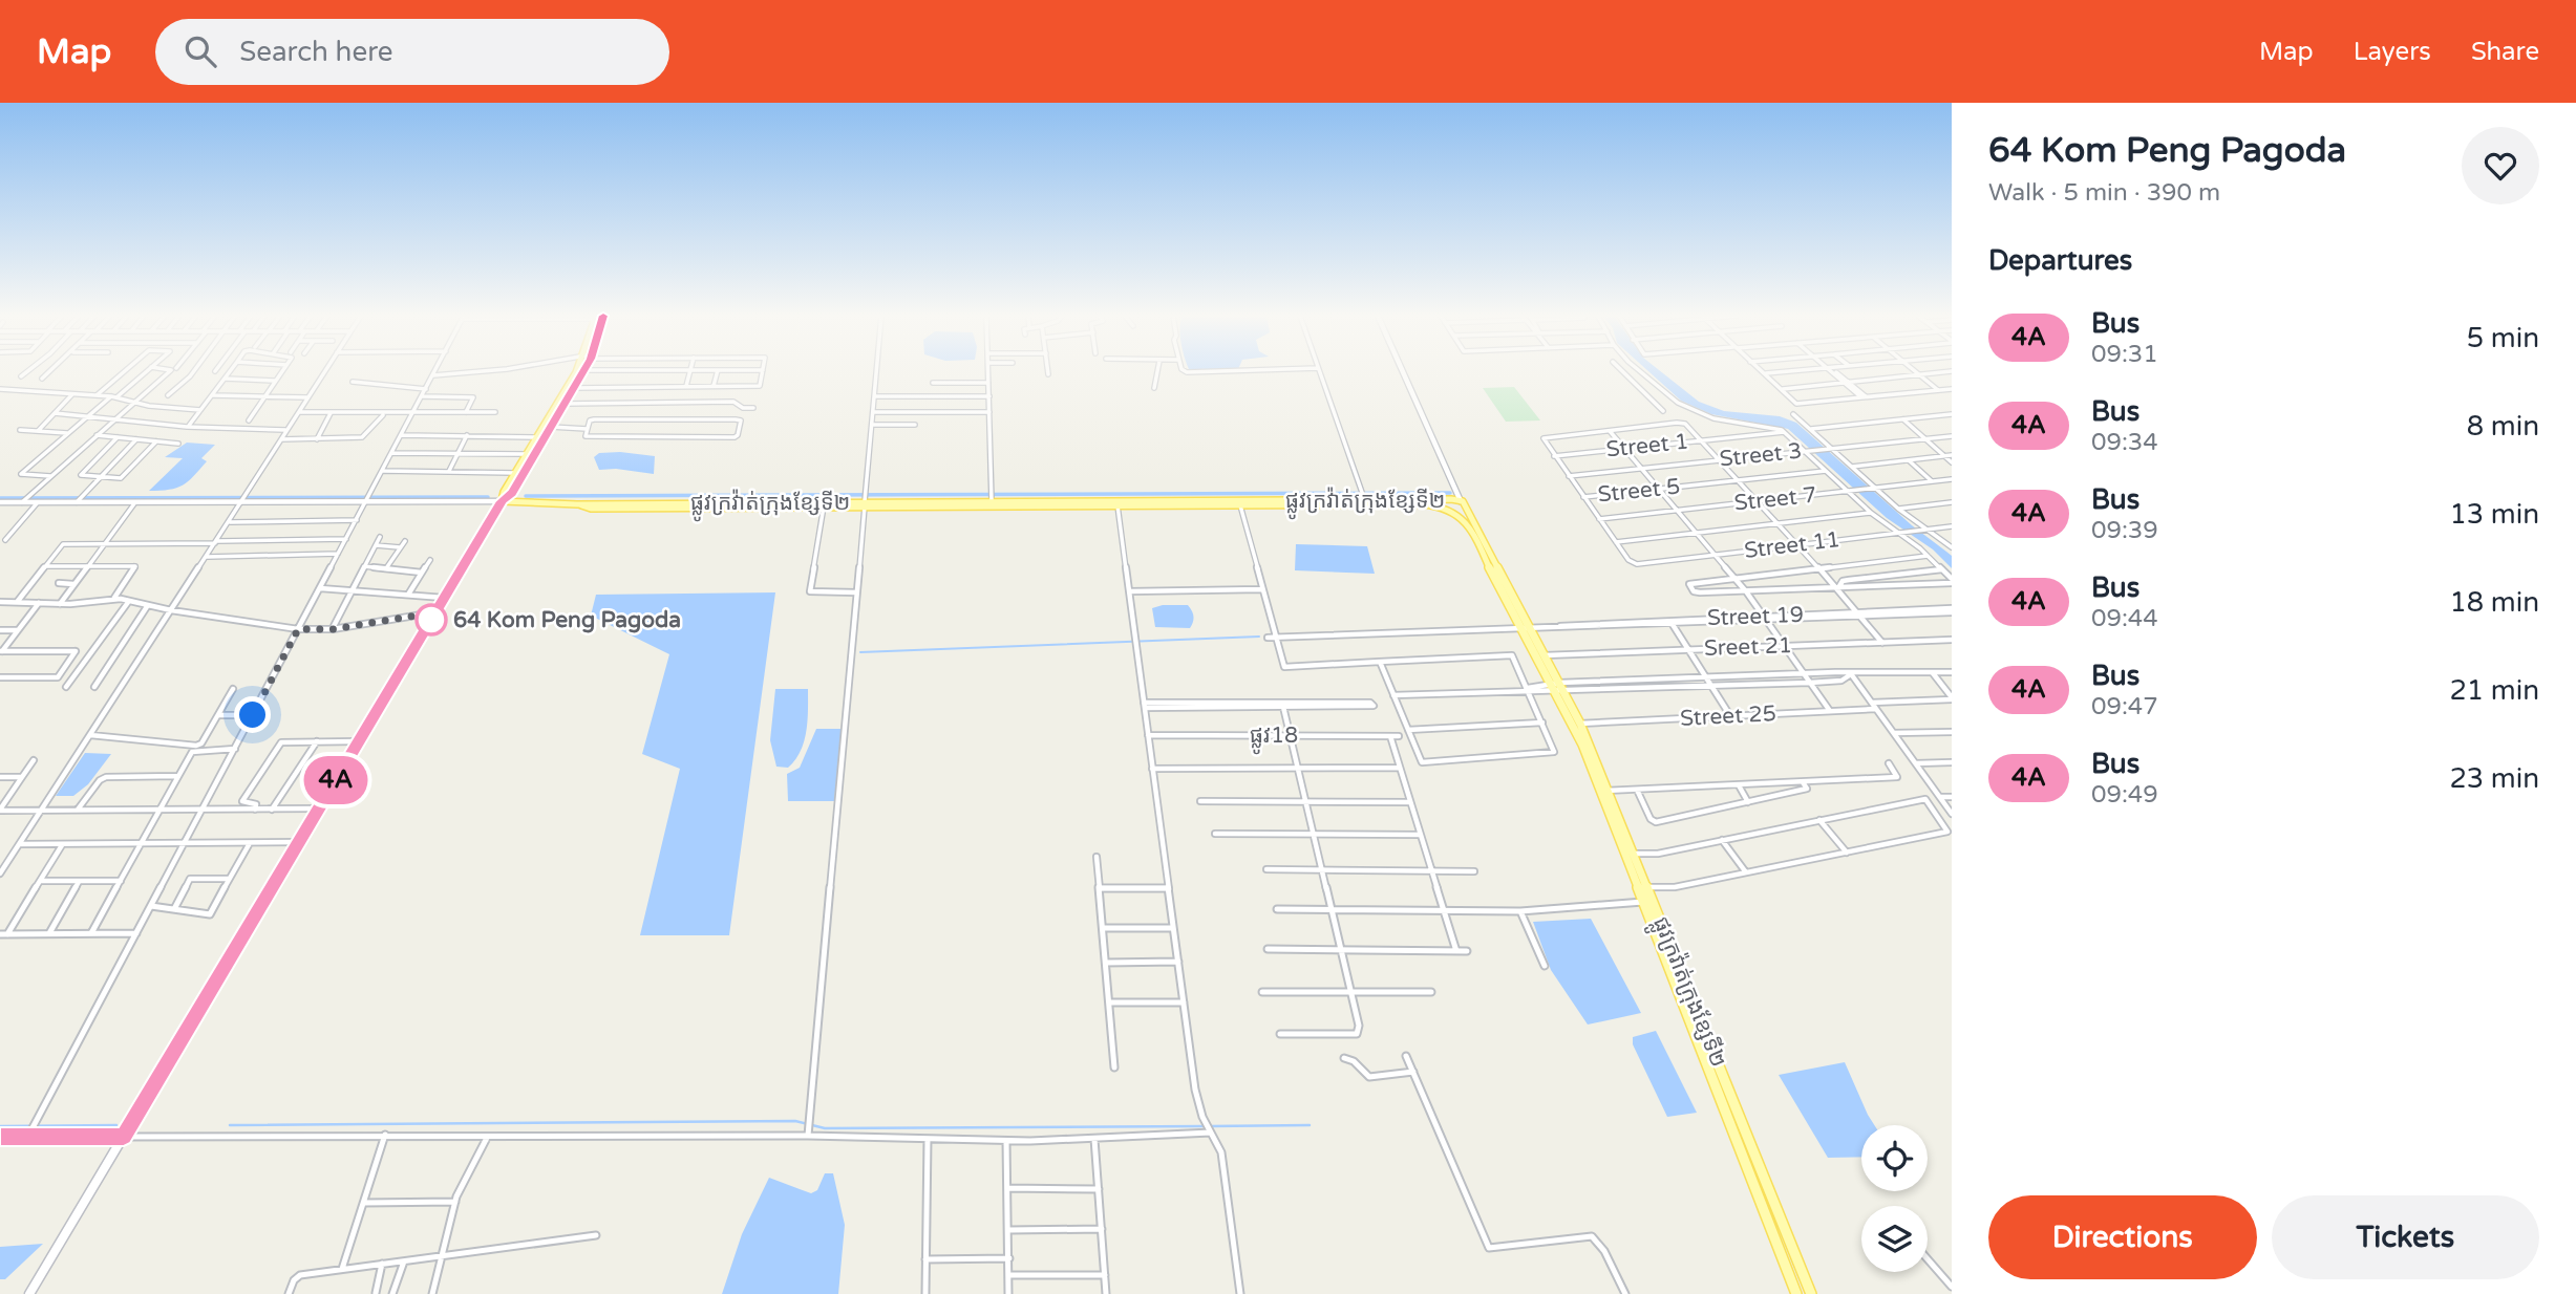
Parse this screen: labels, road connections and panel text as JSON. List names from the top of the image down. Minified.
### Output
{"streets":{"main road":["ផ្លូវក្រវ៉ាត់ក្រុងខ្សែទី២"],"street":["Street 1","Street 3","Street 5","Street 7","Street 11","Street 19","Sreet 21","Street 25","ផ្លូវ18"]},"crossings":[["ផ្លូវក្រវ៉ាត់ក្រុងខ្សែទី២","Street 19"],["ផ្លូវក្រវ៉ាត់ក្រុងខ្សែទី២","Sreet 21"],["ផ្លូវក្រវ៉ាត់ក្រុងខ្សែទី២","Street 25"]],"places":["64 Kom Peng Pagoda"],"lines":["bus line 4A"],"page":{"header":"Map","search":"Search here","nav":["Map","Layers","Share"],"on_map":"4A","heading":[["64 Kom Peng Pagoda","Walk · 5 min · 390 m"],"Departures"],"list":[{"mark":"4A","name":"Bus","note":"09:31","value":"5 min"},{"mark":"4A","name":"Bus","note":"09:34","value":"8 min"},{"mark":"4A","name":"Bus","note":"09:39","value":"13 min"},{"mark":"4A","name":"Bus","note":"09:44","value":"18 min"},{"mark":"4A","name":"Bus","note":"09:47","value":"21 min"},{"mark":"4A","name":"Bus","note":"09:49","value":"23 min"}],"buttons":["Directions","Tickets"]}}
